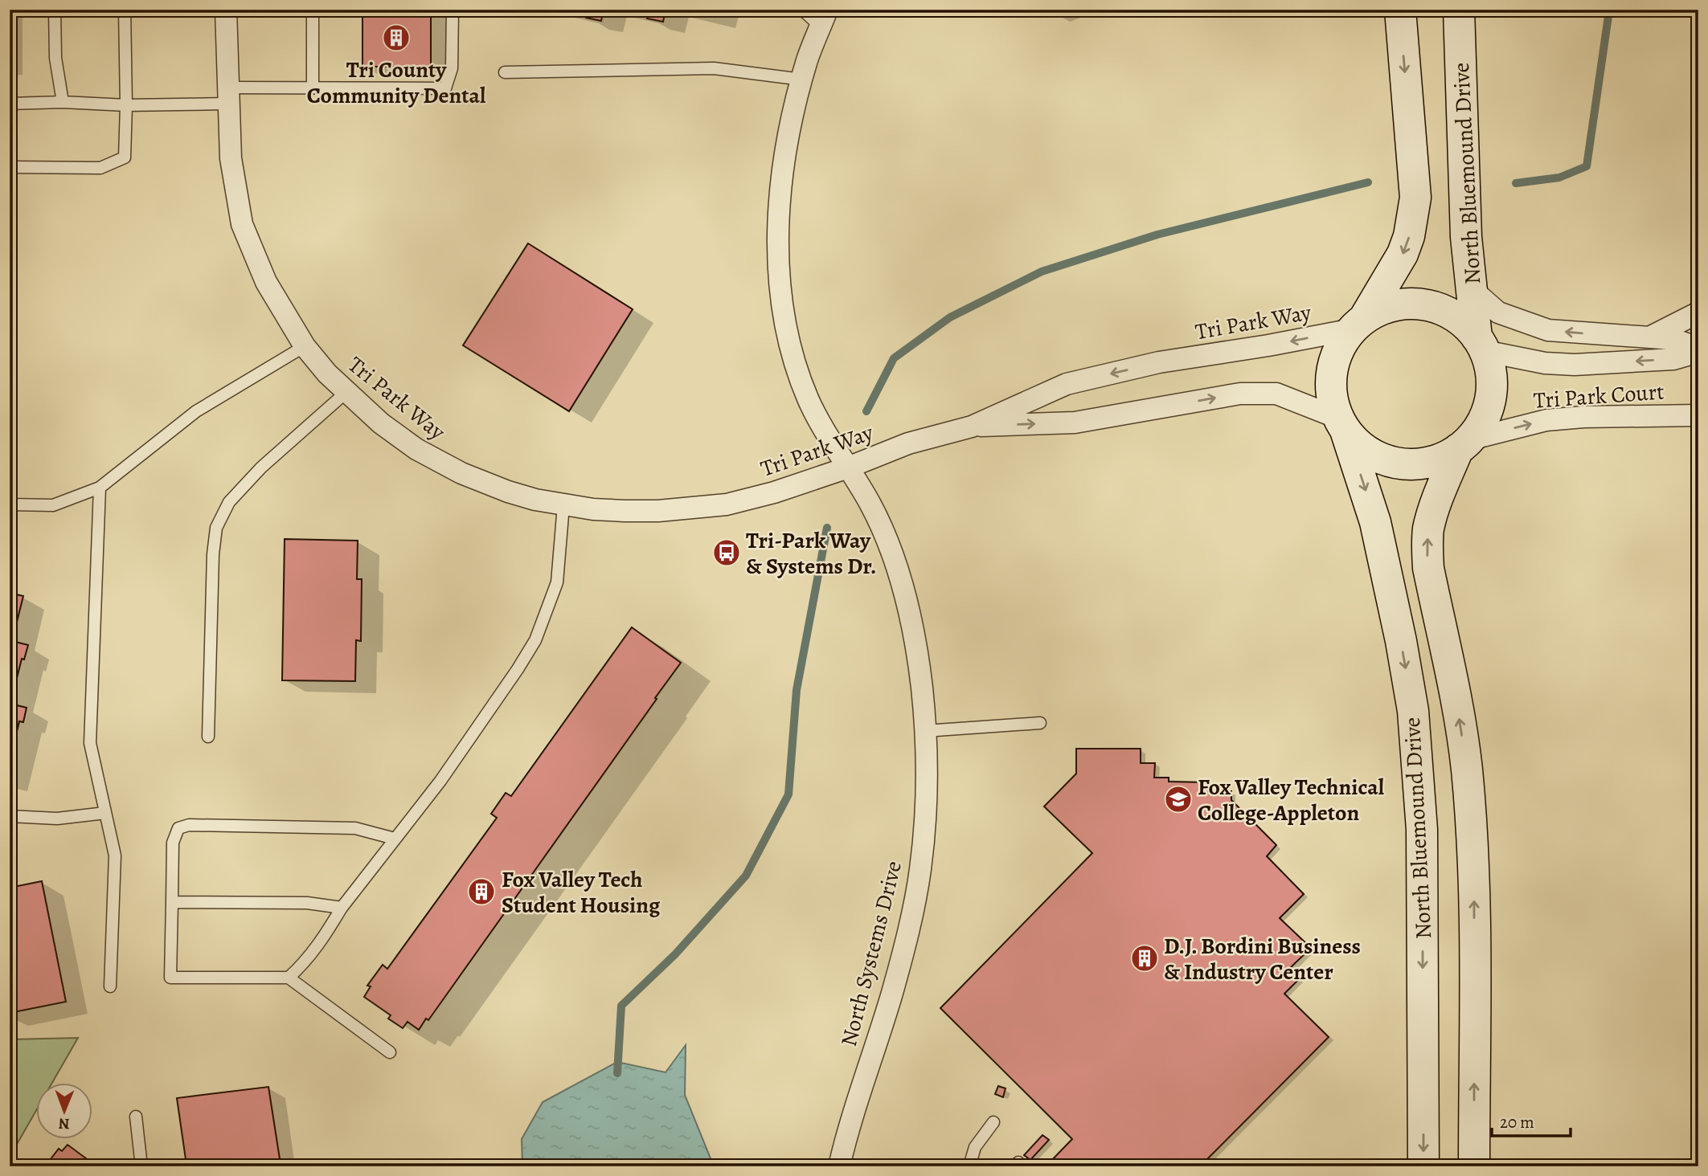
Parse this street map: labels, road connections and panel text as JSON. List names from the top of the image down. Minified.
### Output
{"streets":{"main road":["North Bluemound Drive"],"street":["Tri Park Way","Tri Park Court","North Systems Drive"]},"crossings":[["North Bluemound Drive","Tri Park Way"],["North Bluemound Drive","Tri Park Court"],["Tri Park Way","Tri Park Court"],["Tri Park Way","North Systems Drive"]],"places":{"building":["Tri County Community Dental","Fox Valley Tech Student Housing","D.J. Bordini Business & Industry Center"],"bus stop":["Tri-Park Way & Systems Dr."],"school or university":["Fox Valley Technical College-Appleton"]},"scale_bar":"20 m","north":"bottom"}
